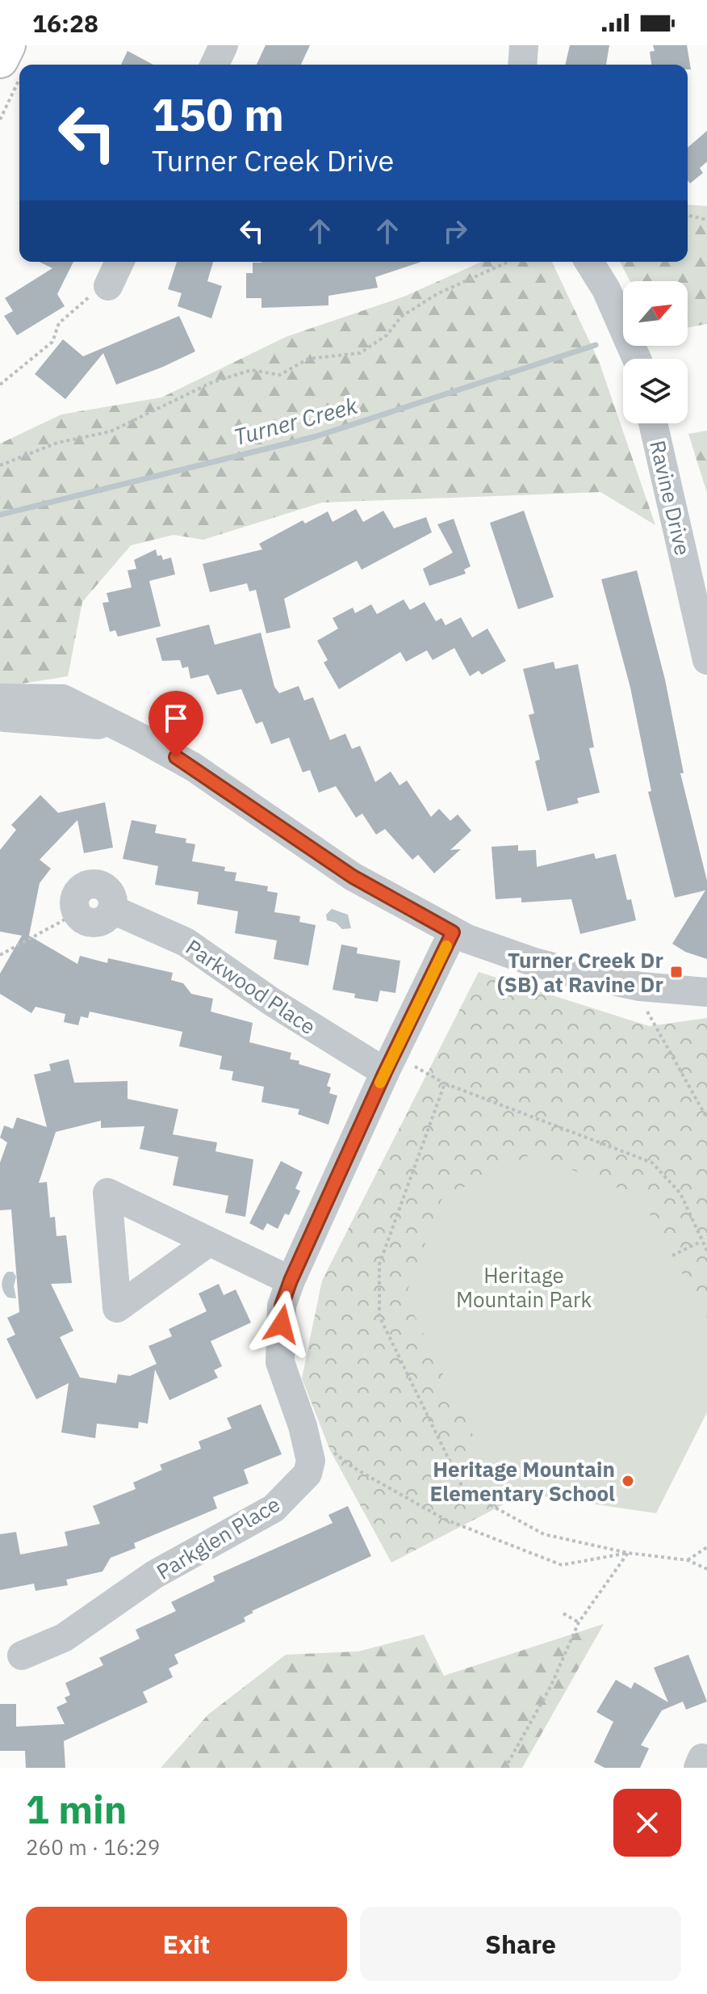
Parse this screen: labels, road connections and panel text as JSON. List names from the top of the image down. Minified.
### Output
{"streets":{"street":["Ravine Drive","Parkwood Place","Parkglen Place"]},"crossings":[["Parkwood Place","Parkglen Place"]],"water":["Turner Creek"],"parks":["Heritage Mountain Park"],"places":{"transit":["Turner Creek Dr (SB) at Ravine Dr"],"other":["Heritage Mountain Elementary School"]},"north":"top right","page":{"status":"16:28","turn":["150 m","Turner Creek Drive"],"heading":["1 min","260 m · 16:29"],"buttons":["Exit","Share"]}}
